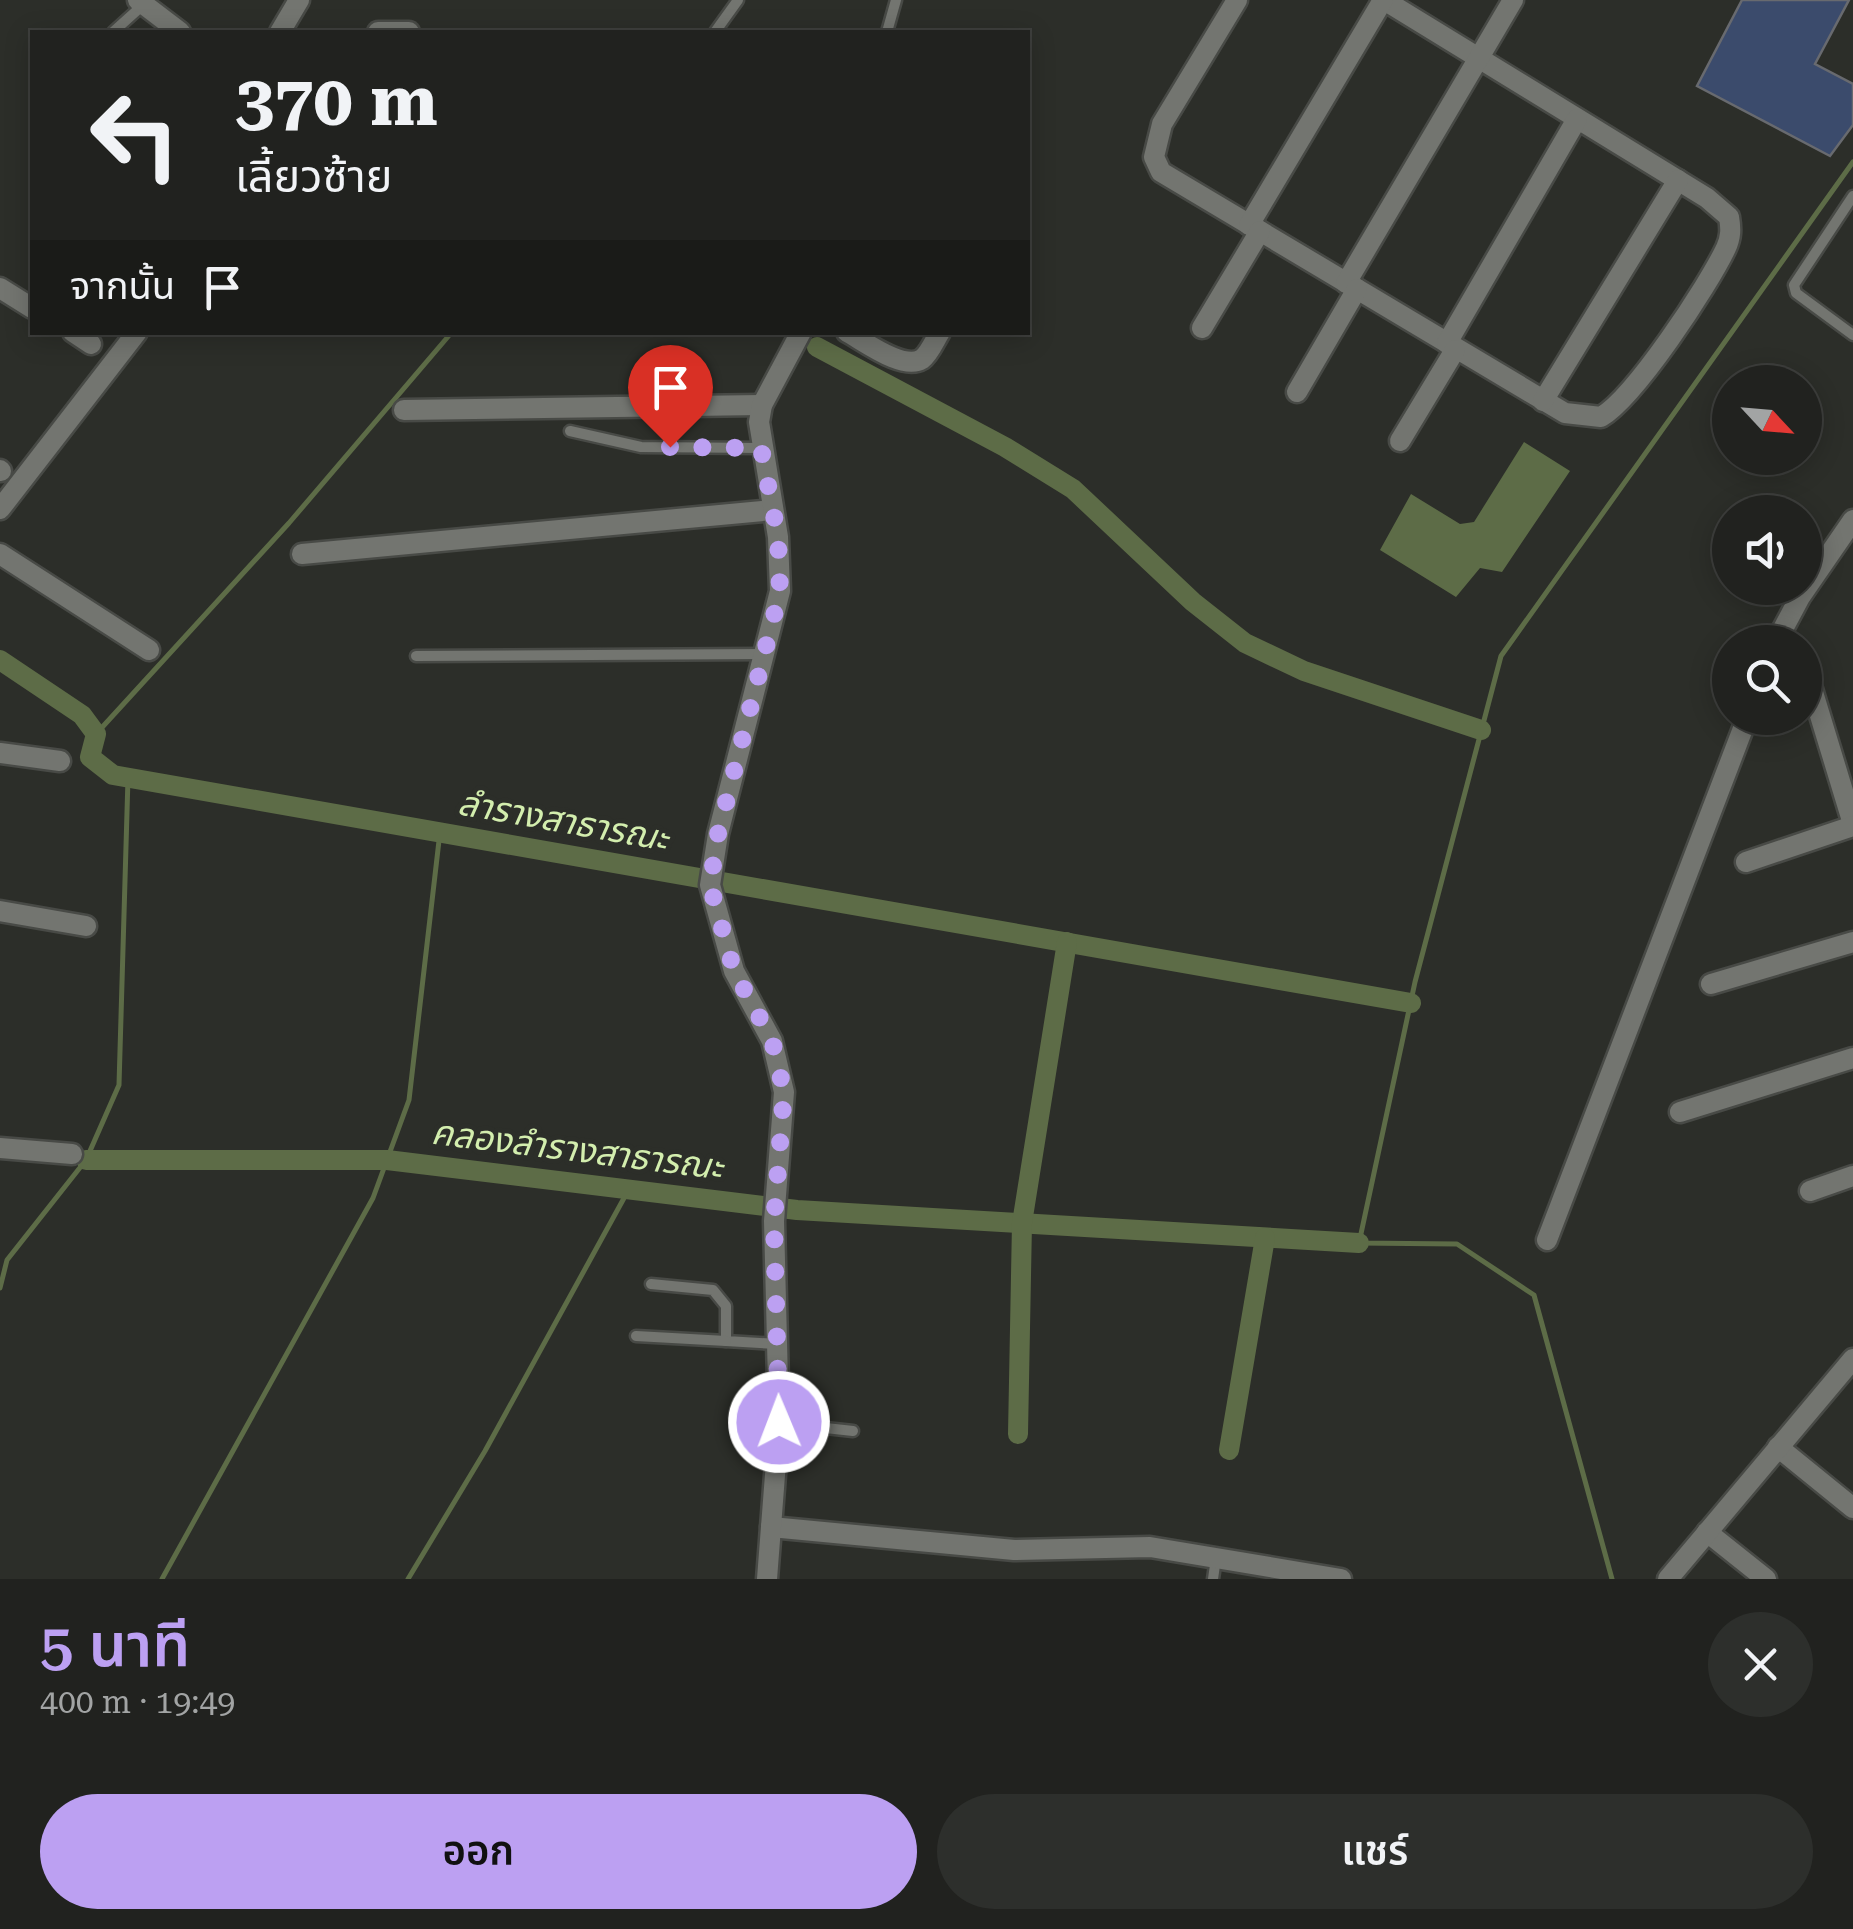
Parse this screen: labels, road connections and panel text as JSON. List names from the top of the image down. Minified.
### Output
{"water":["ลำรางสาธารณะ","คลองลำรางสาธารณะ"],"north":"bottom right","page":{"turn":["370 m","เลี้ยวซ้าย"],"then":"จากนั้น","heading":["5 นาที","400 m · 19:49"],"buttons":["ออก","แชร์"]}}
